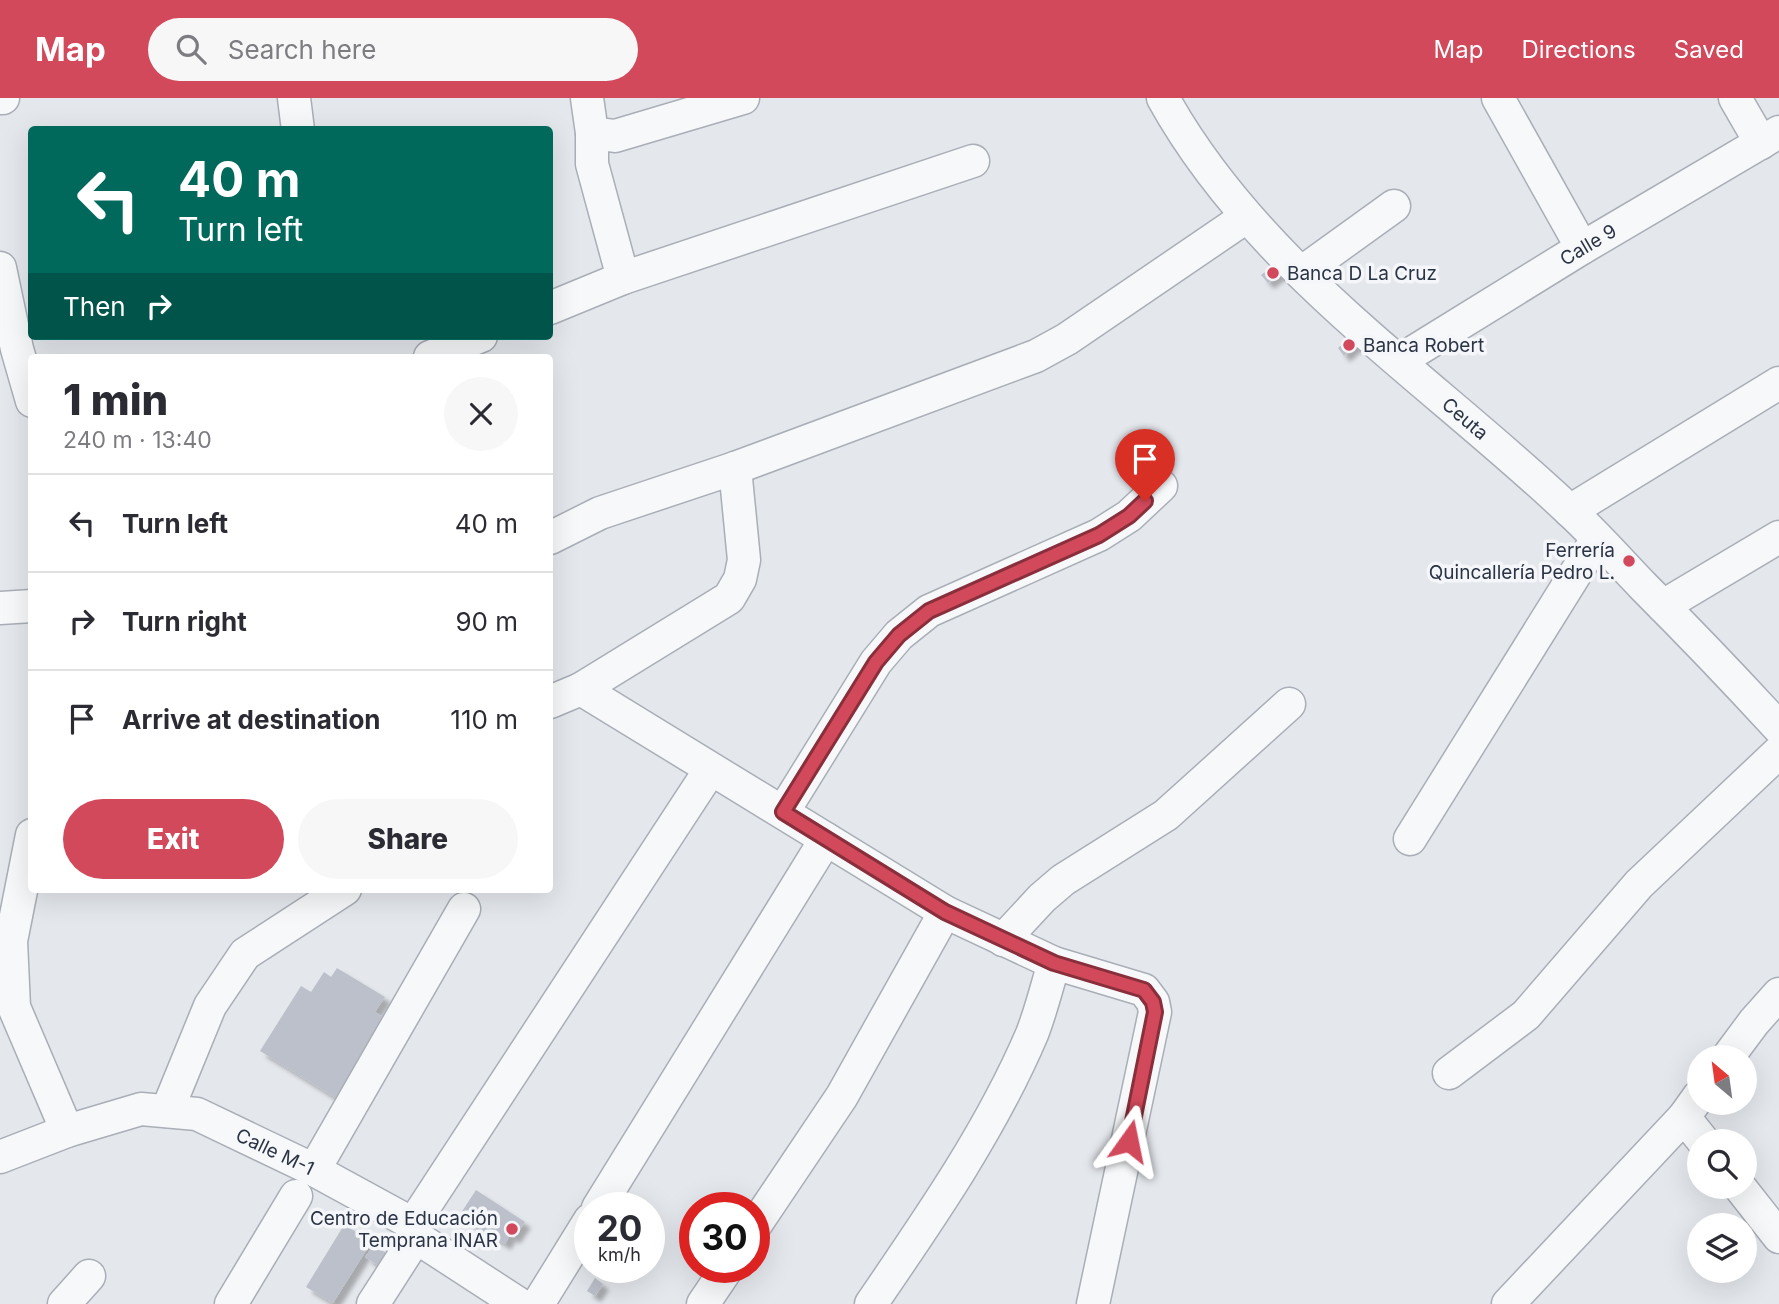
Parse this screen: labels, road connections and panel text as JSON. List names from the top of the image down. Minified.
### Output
{"streets":{"street":["Calle 9","Ceuta","Calle M-1"]},"crossings":[["Calle 9","Ceuta"]],"places":["Banca D La Cruz","Banca Robert","Ferrería Quincallería Pedro L.","Centro de Educación Temprana INAR"],"north":"top left","page":{"header":"Map","search":"Search here","nav":["Map","Directions","Saved"],"turn":["40 m","Turn left"],"then":"Then","heading":["1 min","240 m · 13:40"],"list":[{"name":"Turn left","value":"40 m"},{"name":"Turn right","value":"90 m"},{"name":"Arrive at destination","value":"110 m"}],"buttons":["Exit","Share"],"speed":"20 km/h","limit":"30"}}
